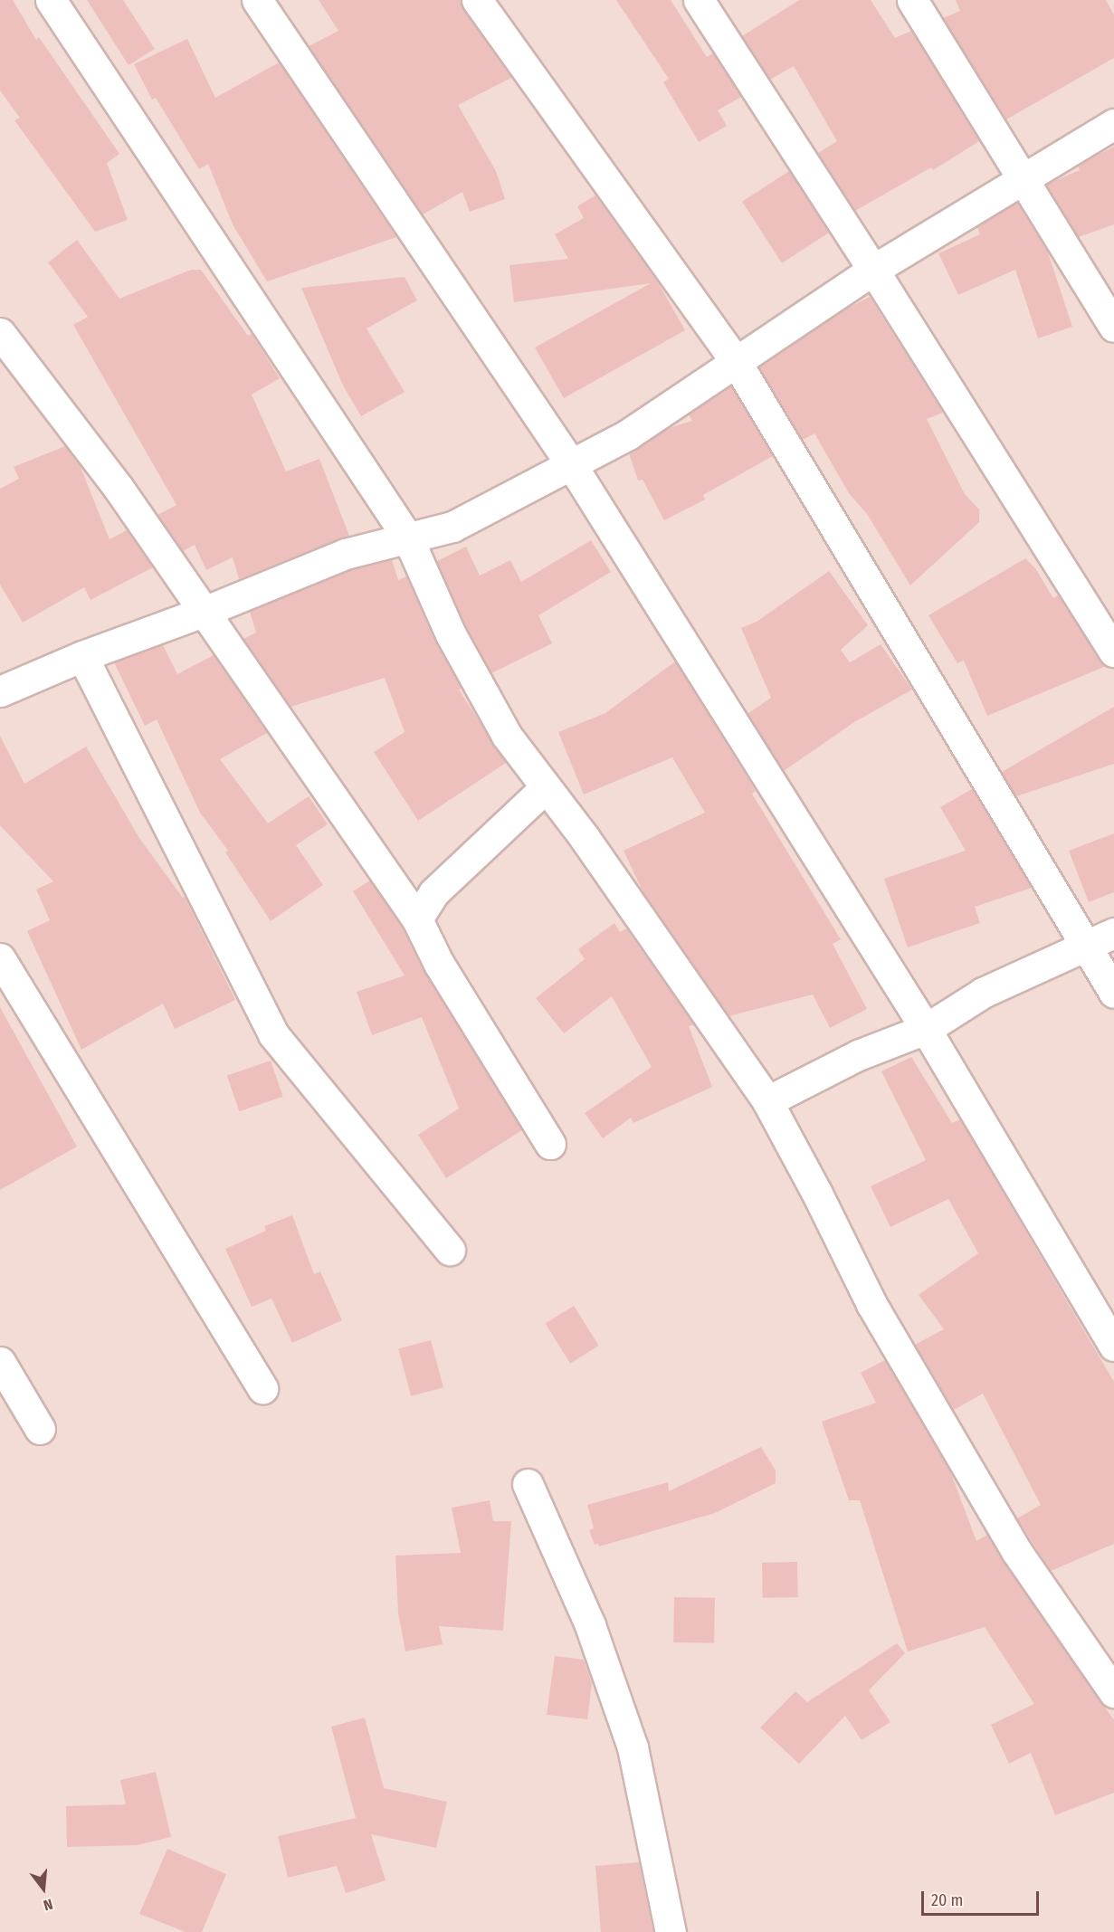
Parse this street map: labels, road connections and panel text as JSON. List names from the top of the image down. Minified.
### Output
{"scale_bar":"20 m","north":"bottom"}
